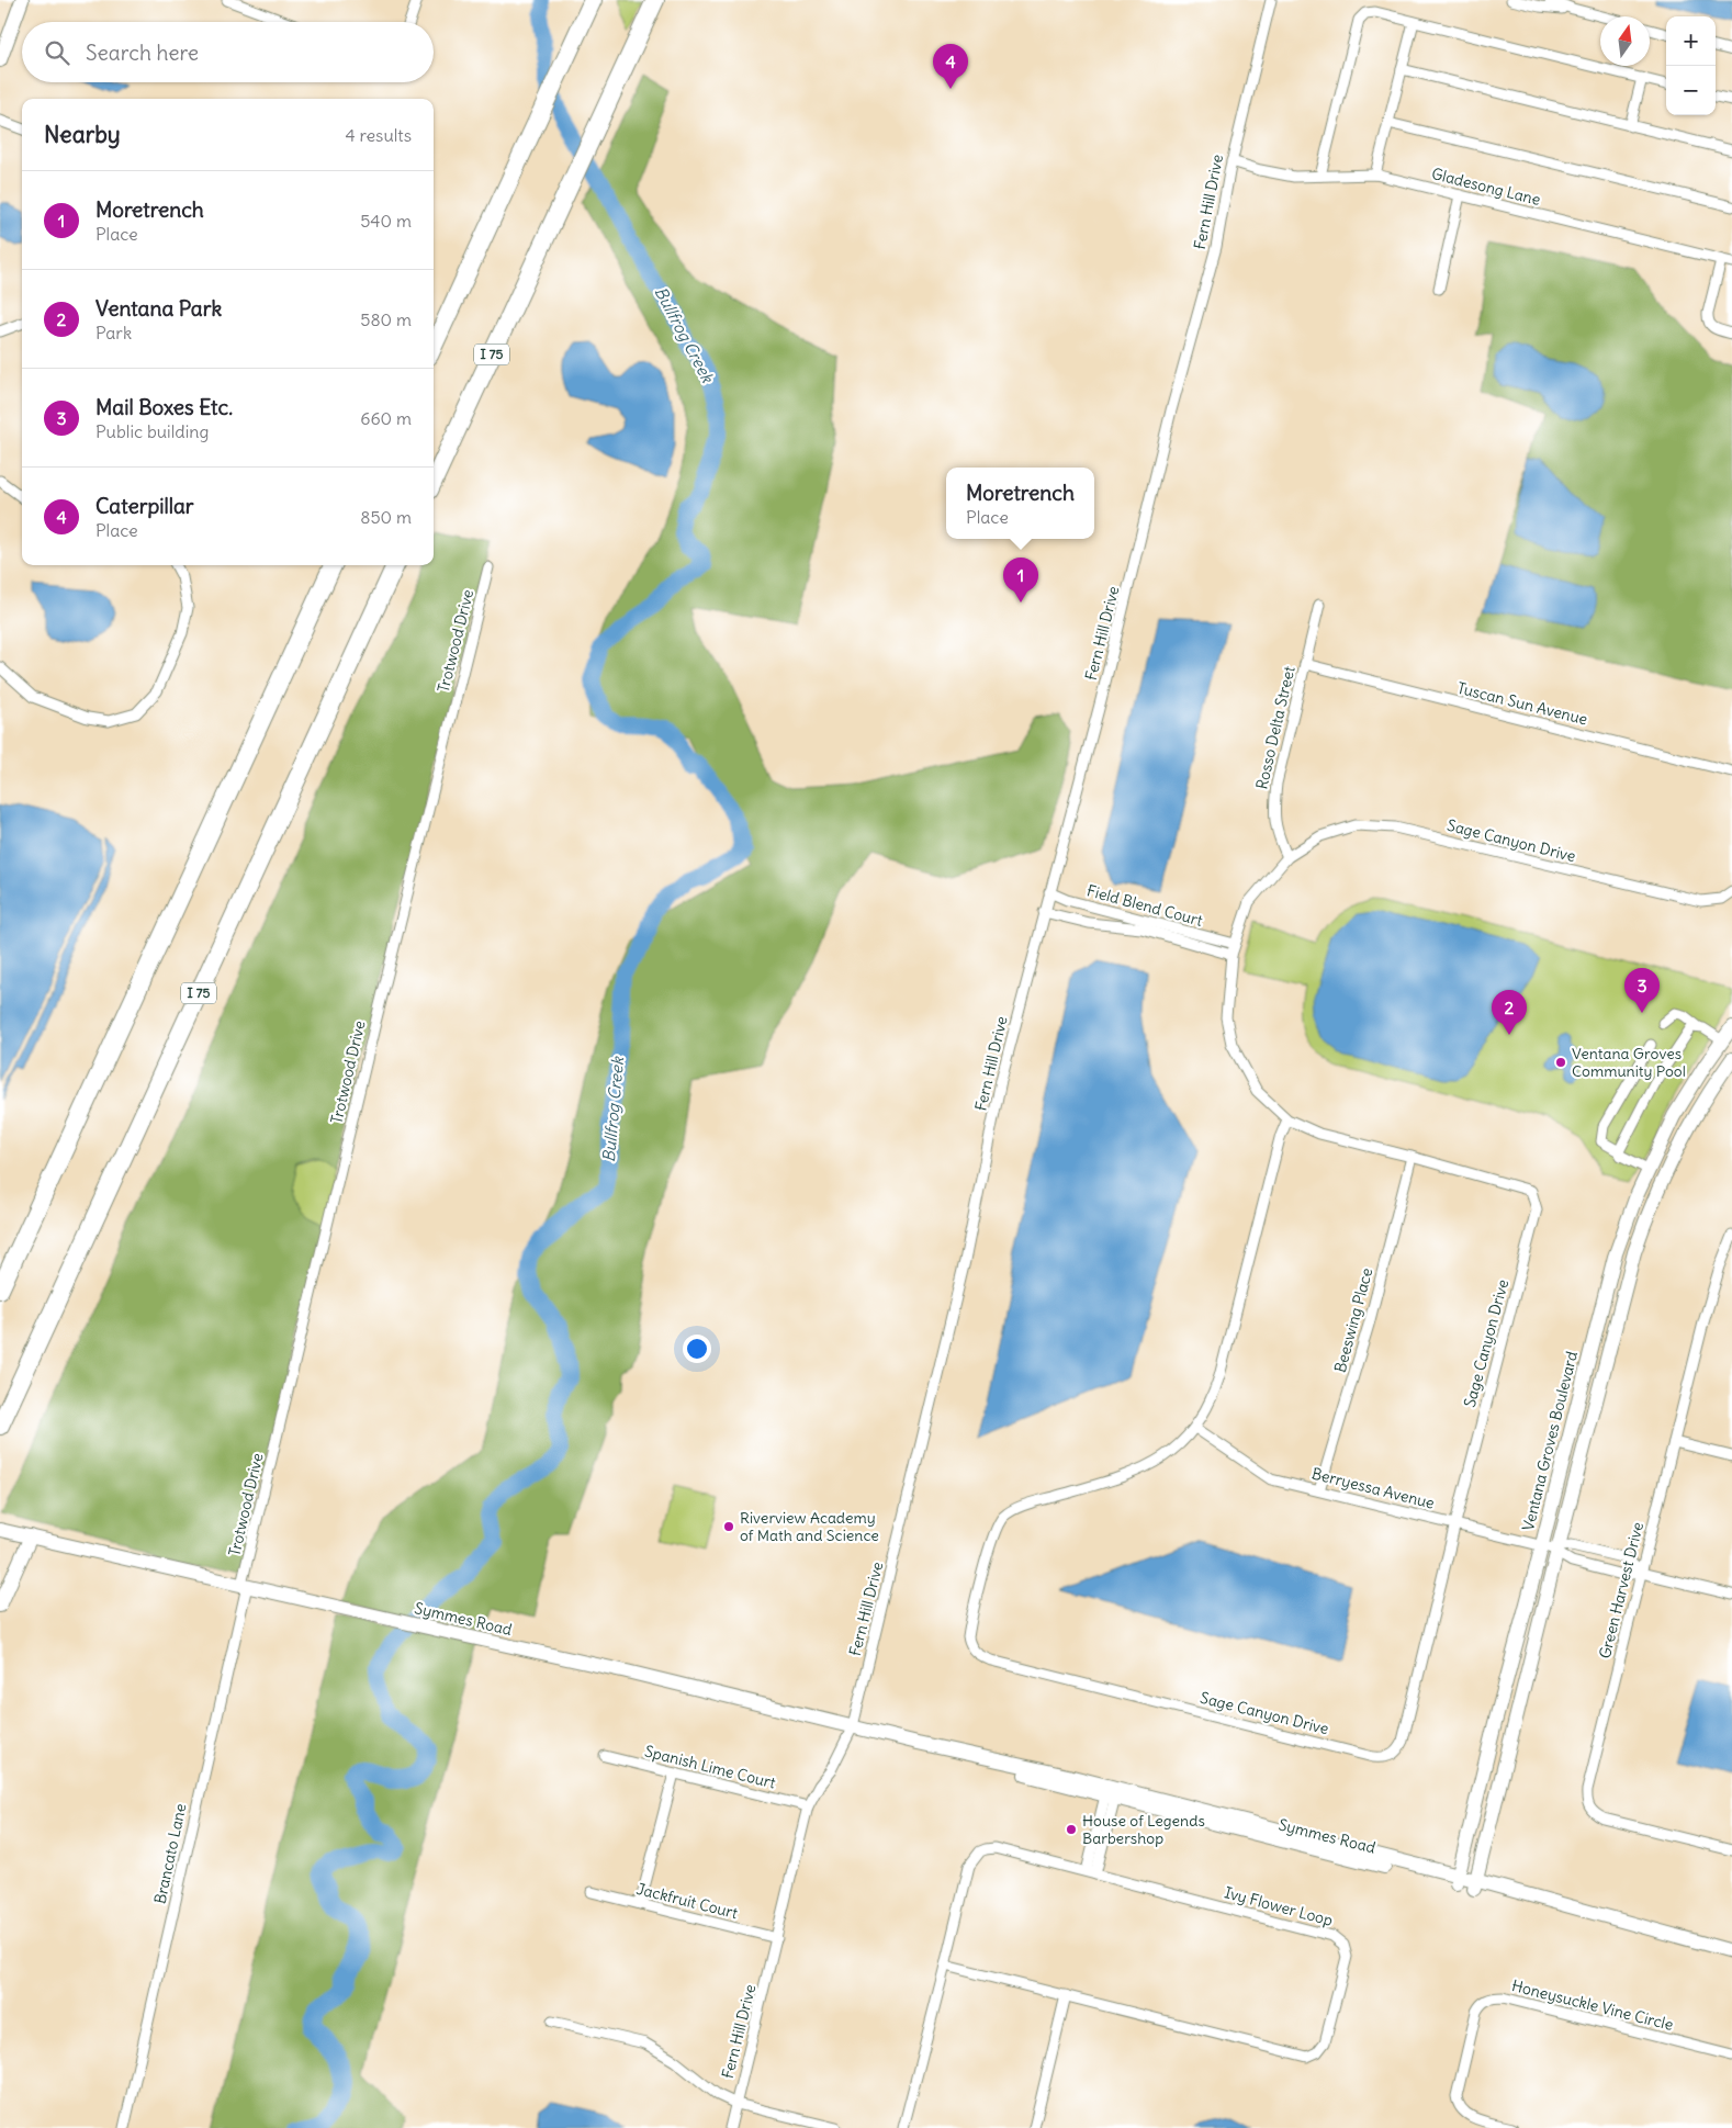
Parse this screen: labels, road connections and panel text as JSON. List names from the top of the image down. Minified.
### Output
{"streets":{"highway":["I 75"],"street":["Gladesong Lane","Fern Hill Drive","Trotwood Drive","Tuscan Sun Avenue","Rosso Delta Street","Sage Canyon Drive","Field Blend Court","Beeswing Place","Ventana Groves Boulevard","Berryessa Avenue","Green Harvest Drive","Symmes Road","Spanish Lime Court","Brancato Lane","Jackfruit Court","Ivy Flower Loop","Honeysuckle Vine Circle"]},"crossings":[["Gladesong Lane","Fern Hill Drive"],["Fern Hill Drive","Field Blend Court"],["Fern Hill Drive","Symmes Road"],["Fern Hill Drive","Spanish Lime Court"],["Fern Hill Drive","Jackfruit Court"],["Trotwood Drive","Symmes Road"],["Trotwood Drive","Brancato Lane"],["Tuscan Sun Avenue","Rosso Delta Street"],["Rosso Delta Street","Sage Canyon Drive"],["Sage Canyon Drive","Field Blend Court"],["Sage Canyon Drive","Beeswing Place"],["Sage Canyon Drive","Berryessa Avenue"],["Beeswing Place","Berryessa Avenue"],["Ventana Groves Boulevard","Berryessa Avenue"],["Ventana Groves Boulevard","Symmes Road"],["Berryessa Avenue","Green Harvest Drive"],["Symmes Road","Brancato Lane"]],"water":["Bullfrog Creek"],"places":["Ventana Groves Community Pool","Riverview Academy of Math and Science","House of Legends Barbershop"],"north":"top","page":{"map_buttons":["+","−"],"search":"Search here","pins":["4","1","3","2"],"heading":["Nearby","4 results"],"list":[{"mark":"1","name":"Moretrench","note":"Place","value":"540 m"},{"mark":"2","name":"Ventana Park","note":"Park","value":"580 m"},{"mark":"3","name":"Mail Boxes Etc.","note":"Public building","value":"660 m"},{"mark":"4","name":"Caterpillar","note":"Place","value":"850 m"}],"popup":["Moretrench","Place"]}}
